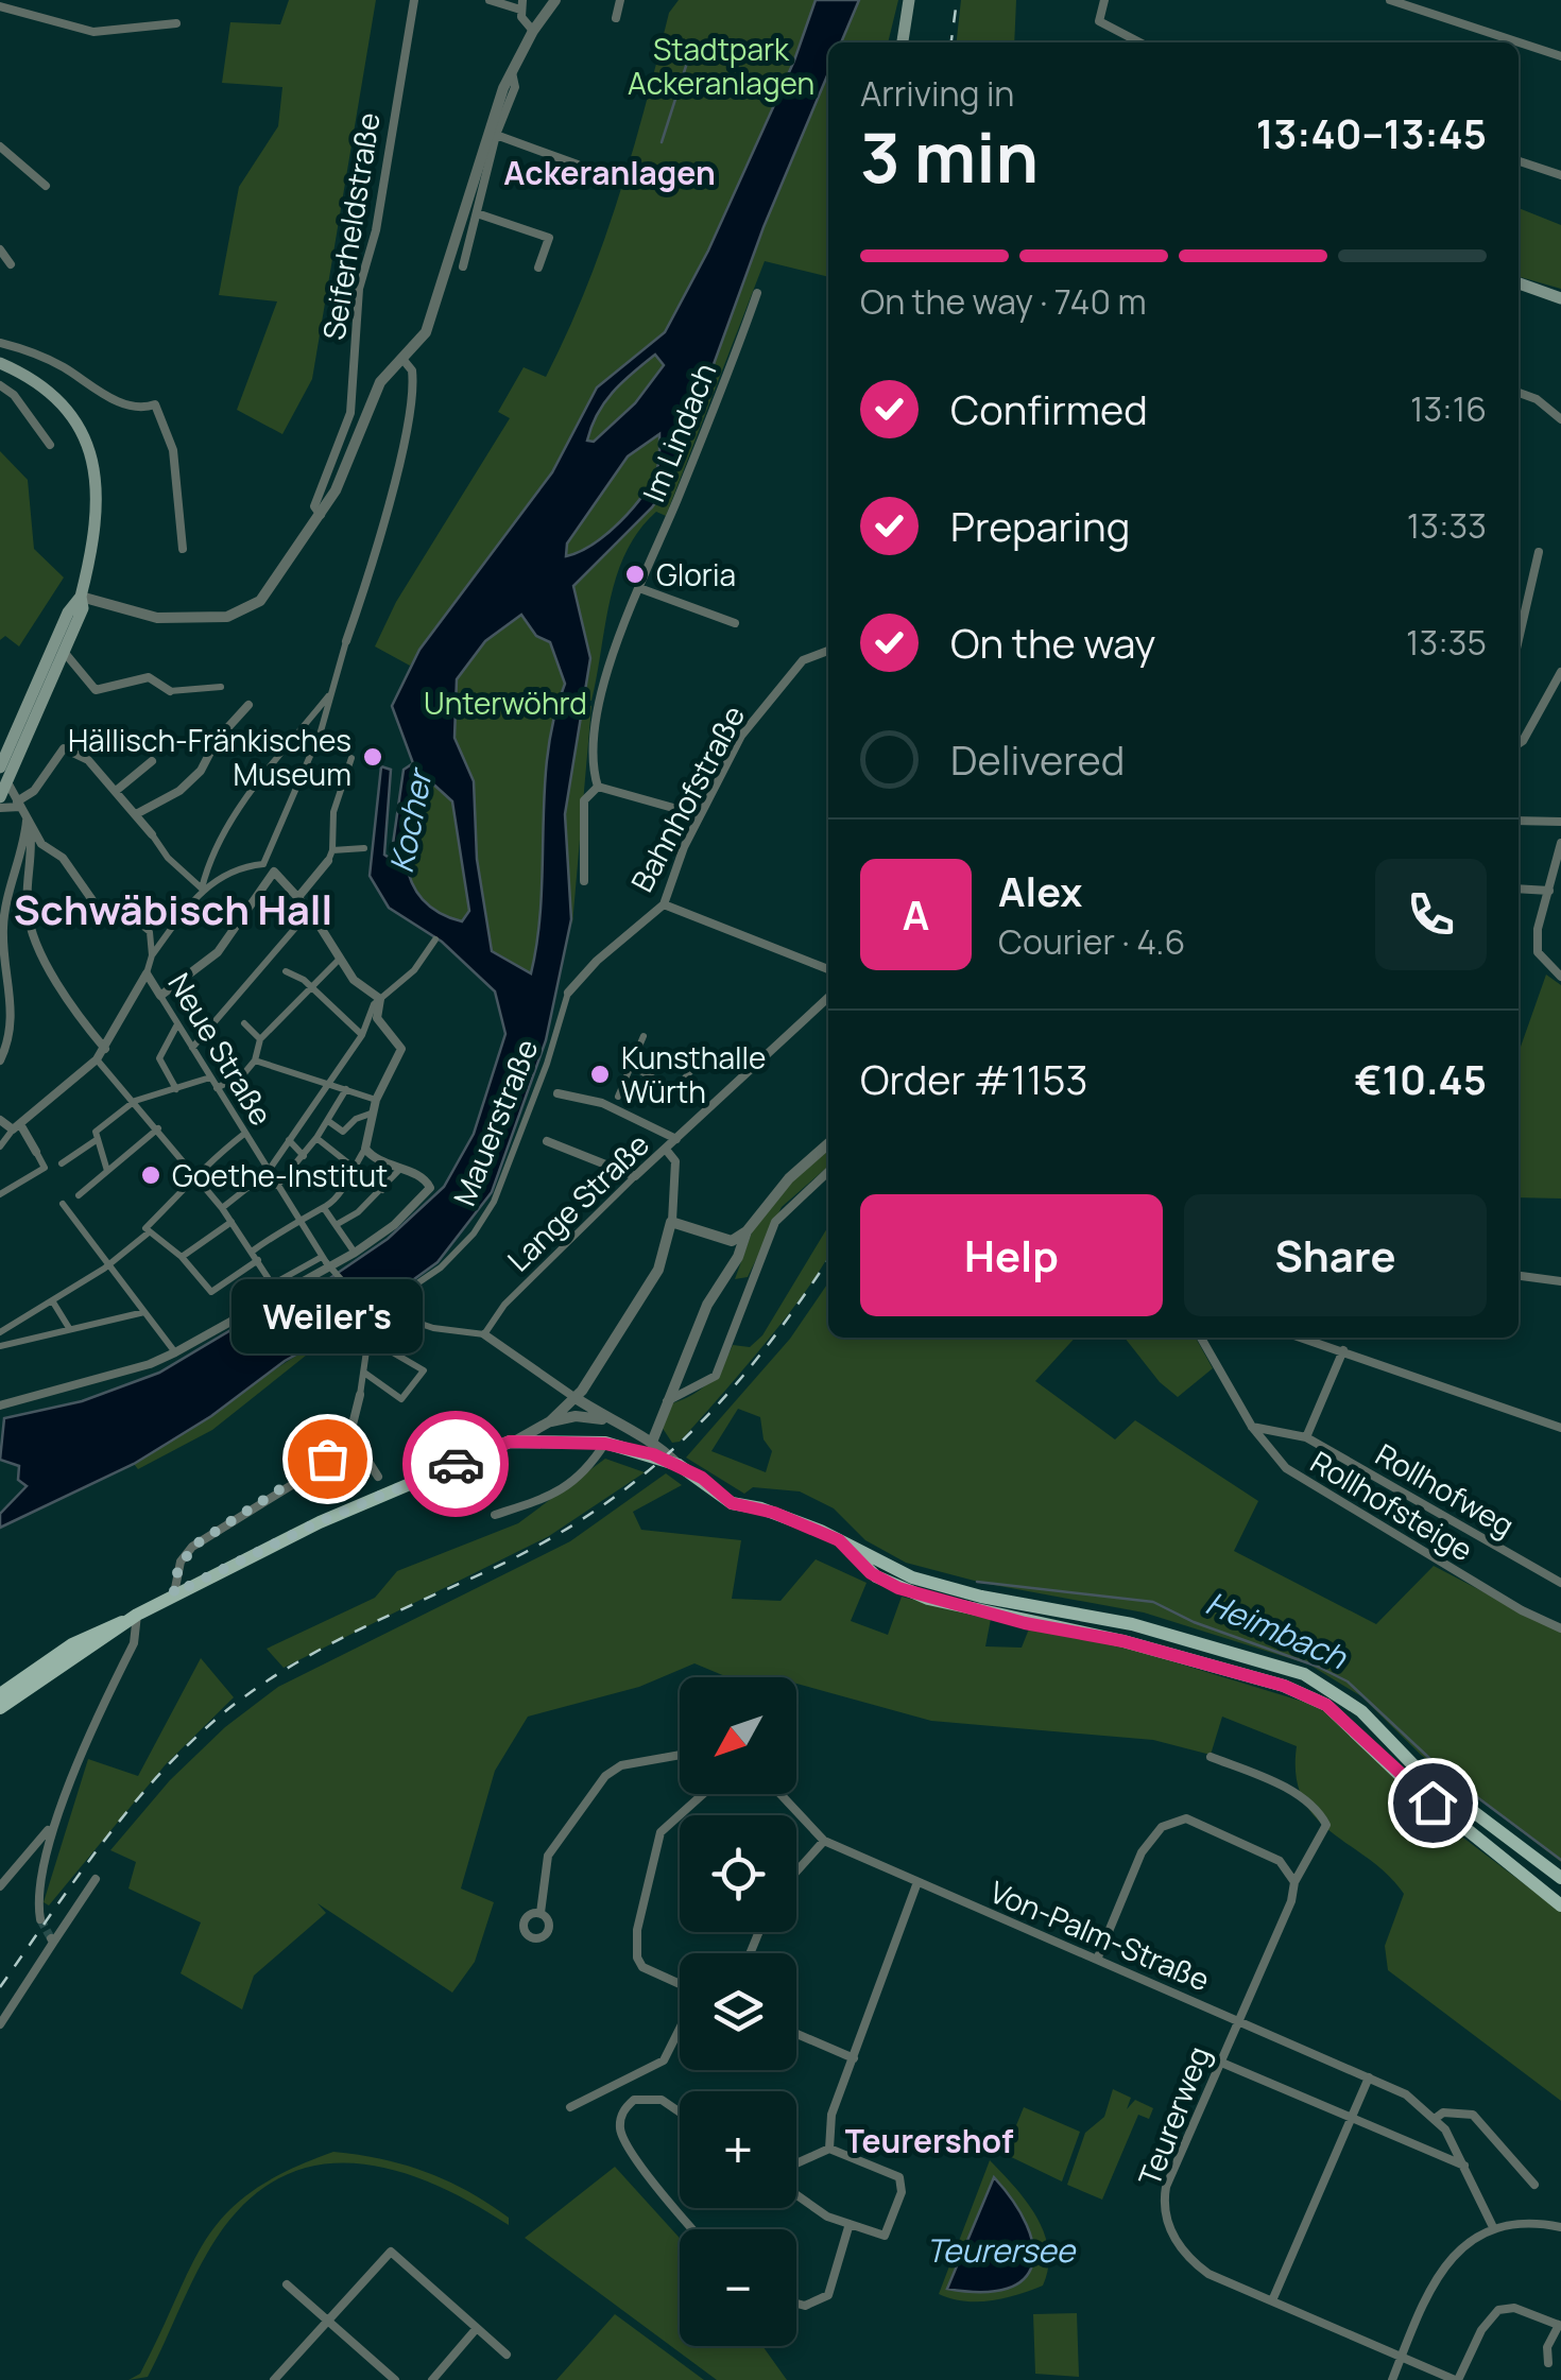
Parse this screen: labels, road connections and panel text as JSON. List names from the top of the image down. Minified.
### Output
{"streets":{"street":["Seiferheldstraße","Im Lindach","Bahnhofstraße","Neue Straße","Mauerstraße","Lange Straße","Rollhofweg","Rollhofsteige","Von-Palm-Straße","Teurerweg"]},"crossings":[["Bahnhofstraße","Mauerstraße"],["Neue Straße","Mauerstraße"],["Rollhofweg","Rollhofsteige"],["Von-Palm-Straße","Teurerweg"]],"districts":["Ackeranlagen","Schwäbisch Hall","Teurershof"],"water":["Kocher","Heimbach","Teurersee"],"parks":["Stadtpark Ackeranlagen","Unterwöhrd"],"places":["Gloria","Hällisch-Fränkisches Museum","Kunsthalle Würth","Goethe-Institut","Weiler's"],"north":"bottom left","page":{"heading":["3 min","Arriving in","13:40–13:45"],"panel":["Alex","Courier · 4.6","Order #1153","€10.45"],"bar":"On the way · 740 m","list":[["Confirmed","13:16"],["Preparing","13:33"],["On the way","13:35"],"Delivered"],"round":"A","buttons":["Help","Share"],"bubble":"Weiler's","map_buttons":["+","−"]}}
